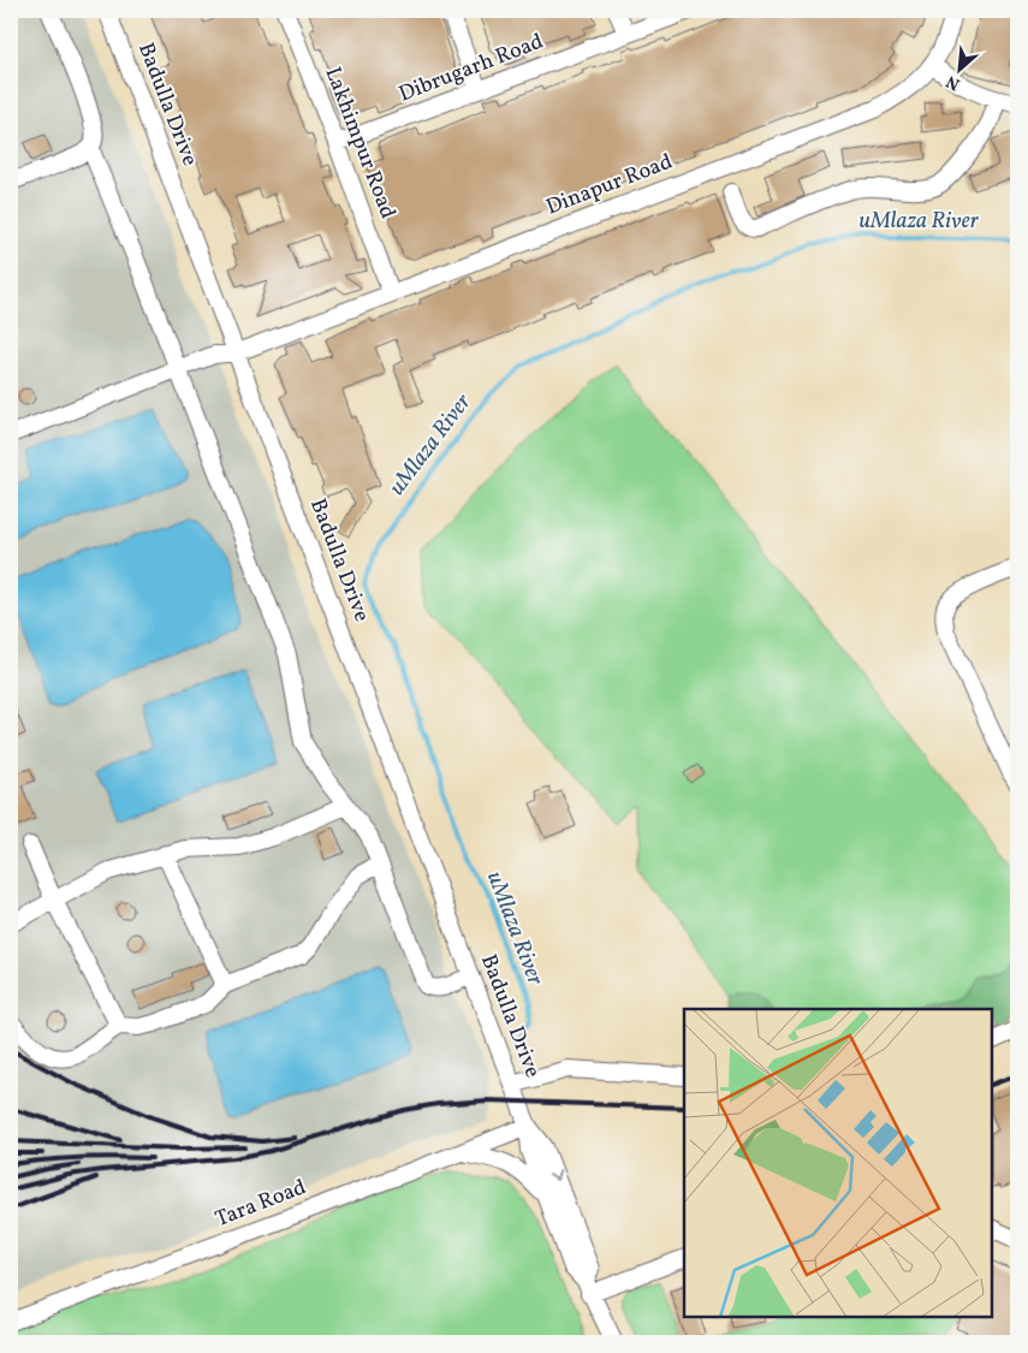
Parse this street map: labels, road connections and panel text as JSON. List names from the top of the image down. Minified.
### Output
{"streets":{"street":["Dibrugarh Road","Badulla Drive","Lakhimpur Road","Dinapur Road","Tara Road"]},"crossings":[["Dibrugarh Road","Lakhimpur Road"],["Badulla Drive","Dinapur Road"],["Badulla Drive","Tara Road"],["Lakhimpur Road","Dinapur Road"]],"water":["uMlaza River"],"north":"bottom left"}
